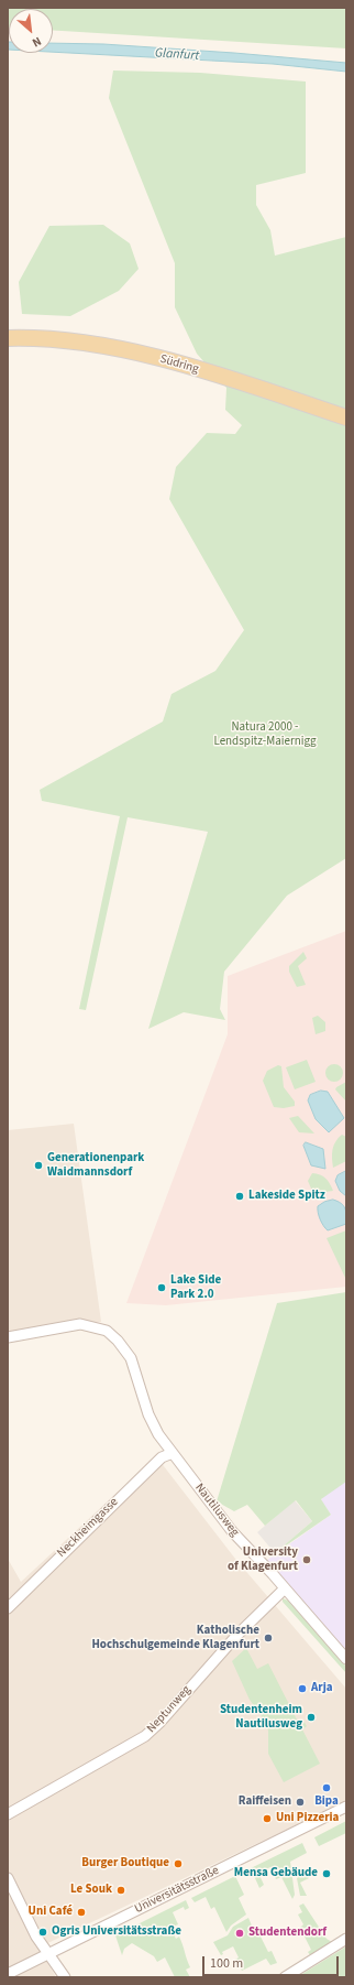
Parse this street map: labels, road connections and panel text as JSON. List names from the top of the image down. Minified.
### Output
{"streets":{"main road":["Südring"],"street":["Nautilusweg","Neckheimgasse","Neptunweg","Universitätsstraße"]},"crossings":[["Nautilusweg","Neckheimgasse"],["Nautilusweg","Neptunweg"]],"water":["Glanfurt"],"parks":["Natura 2000 - Lendspitz-Maiernigg"],"places":["Generationenpark Waidmannsdorf","Lakeside Spitz","Lake Side Park 2.0","University of Klagenfurt","Katholische Hochschulgemeinde Klagenfurt","Arja","Studentenheim Nautilusweg","Bipa","Raiffeisen","Uni Pizzeria","Burger Boutique","Mensa Gebäude","Le Souk","Uni Café","Ogris Universitätsstraße","Studentendorf"],"scale_bar":"100 m","north":"bottom right"}
